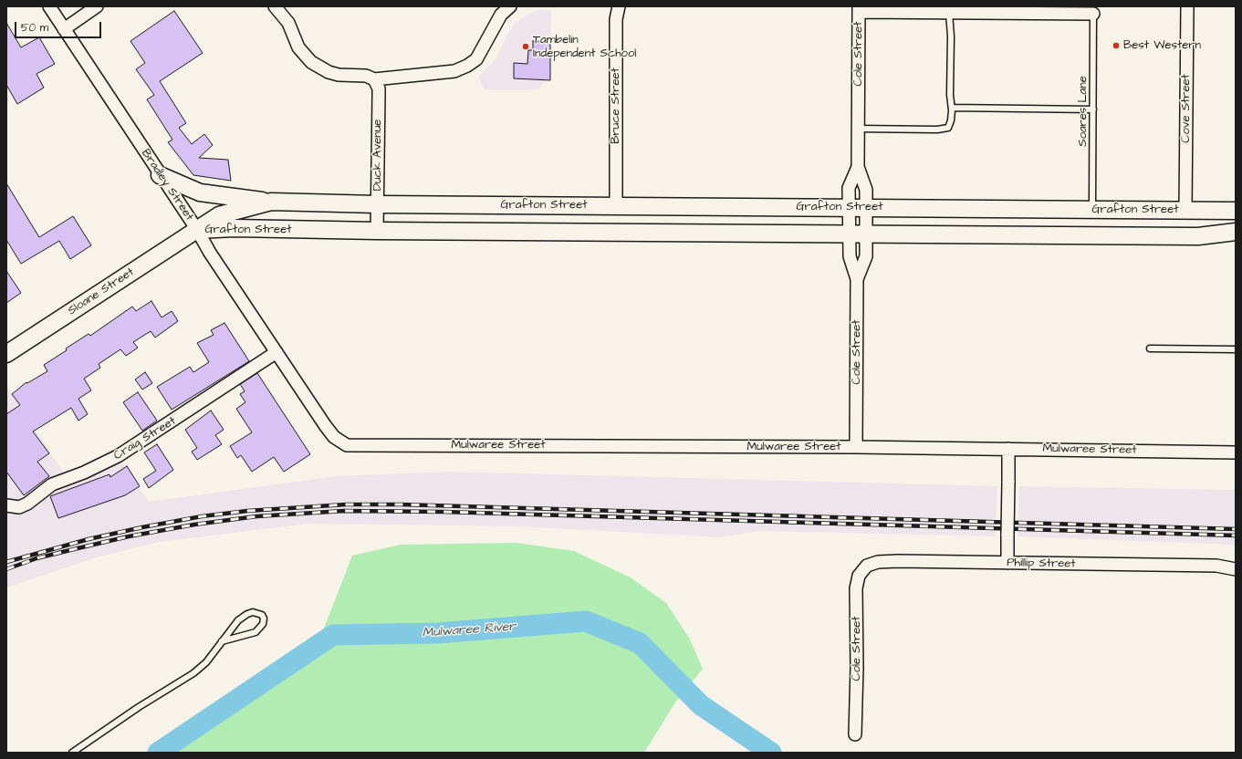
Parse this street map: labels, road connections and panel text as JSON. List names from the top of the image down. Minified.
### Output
{"streets":{"street":["Cole Street","Bruce Street","Cove Street","Duck Avenue","Bradley Street","Grafton Street","Sloane Street","Craig Street","Mulwaree Street","Phillip Street"],"lane":["Soares Lane"]},"crossings":[["Cole Street","Grafton Street"],["Cole Street","Mulwaree Street"],["Cole Street","Phillip Street"],["Bruce Street","Grafton Street"],["Cove Street","Grafton Street"],["Soares Lane","Grafton Street"],["Duck Avenue","Grafton Street"],["Bradley Street","Grafton Street"],["Bradley Street","Sloane Street"],["Bradley Street","Craig Street"],["Bradley Street","Mulwaree Street"],["Grafton Street","Sloane Street"]],"water":["Mulwaree River"],"places":["Best Western","Tambelin Independent School"],"scale_bar":"50 m"}
